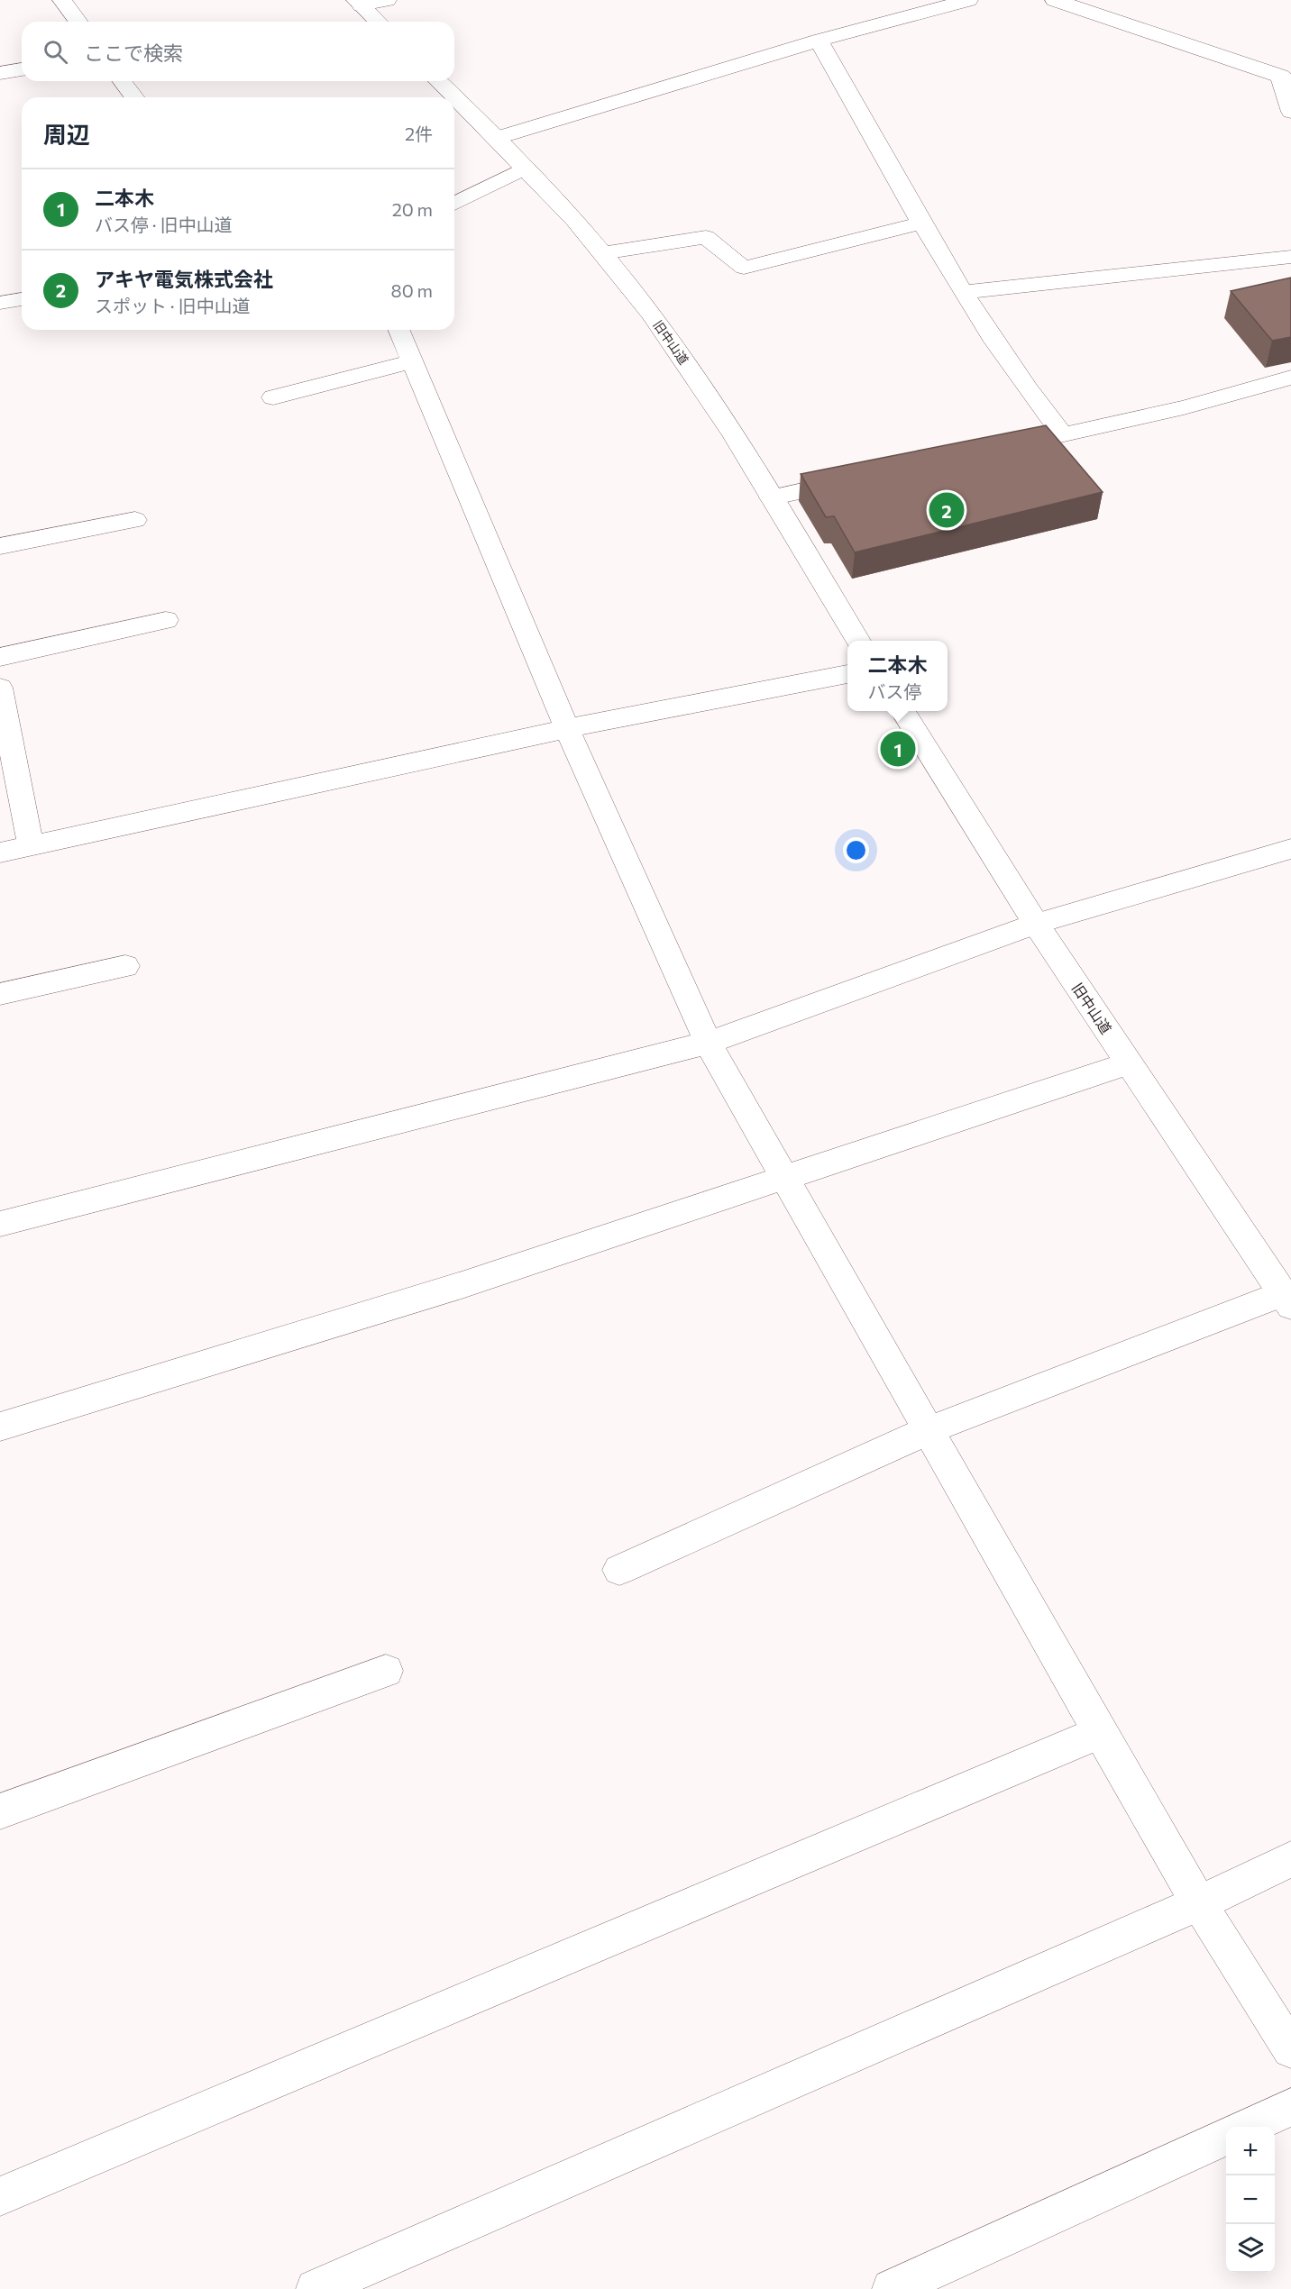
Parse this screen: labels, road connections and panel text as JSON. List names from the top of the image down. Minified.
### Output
{"streets":{"street":["旧中山道"]},"page":{"search":"ここで検索","heading":["周辺","2件"],"list":[{"mark":"1","name":"二本木","note":"バス停 · 旧中山道","value":"20 m"},{"mark":"2","name":"アキヤ電気株式会社","note":"スポット · 旧中山道","value":"80 m"}],"pins":["2","1"],"popup":["二本木","バス停"],"map_buttons":["+","−"]}}
